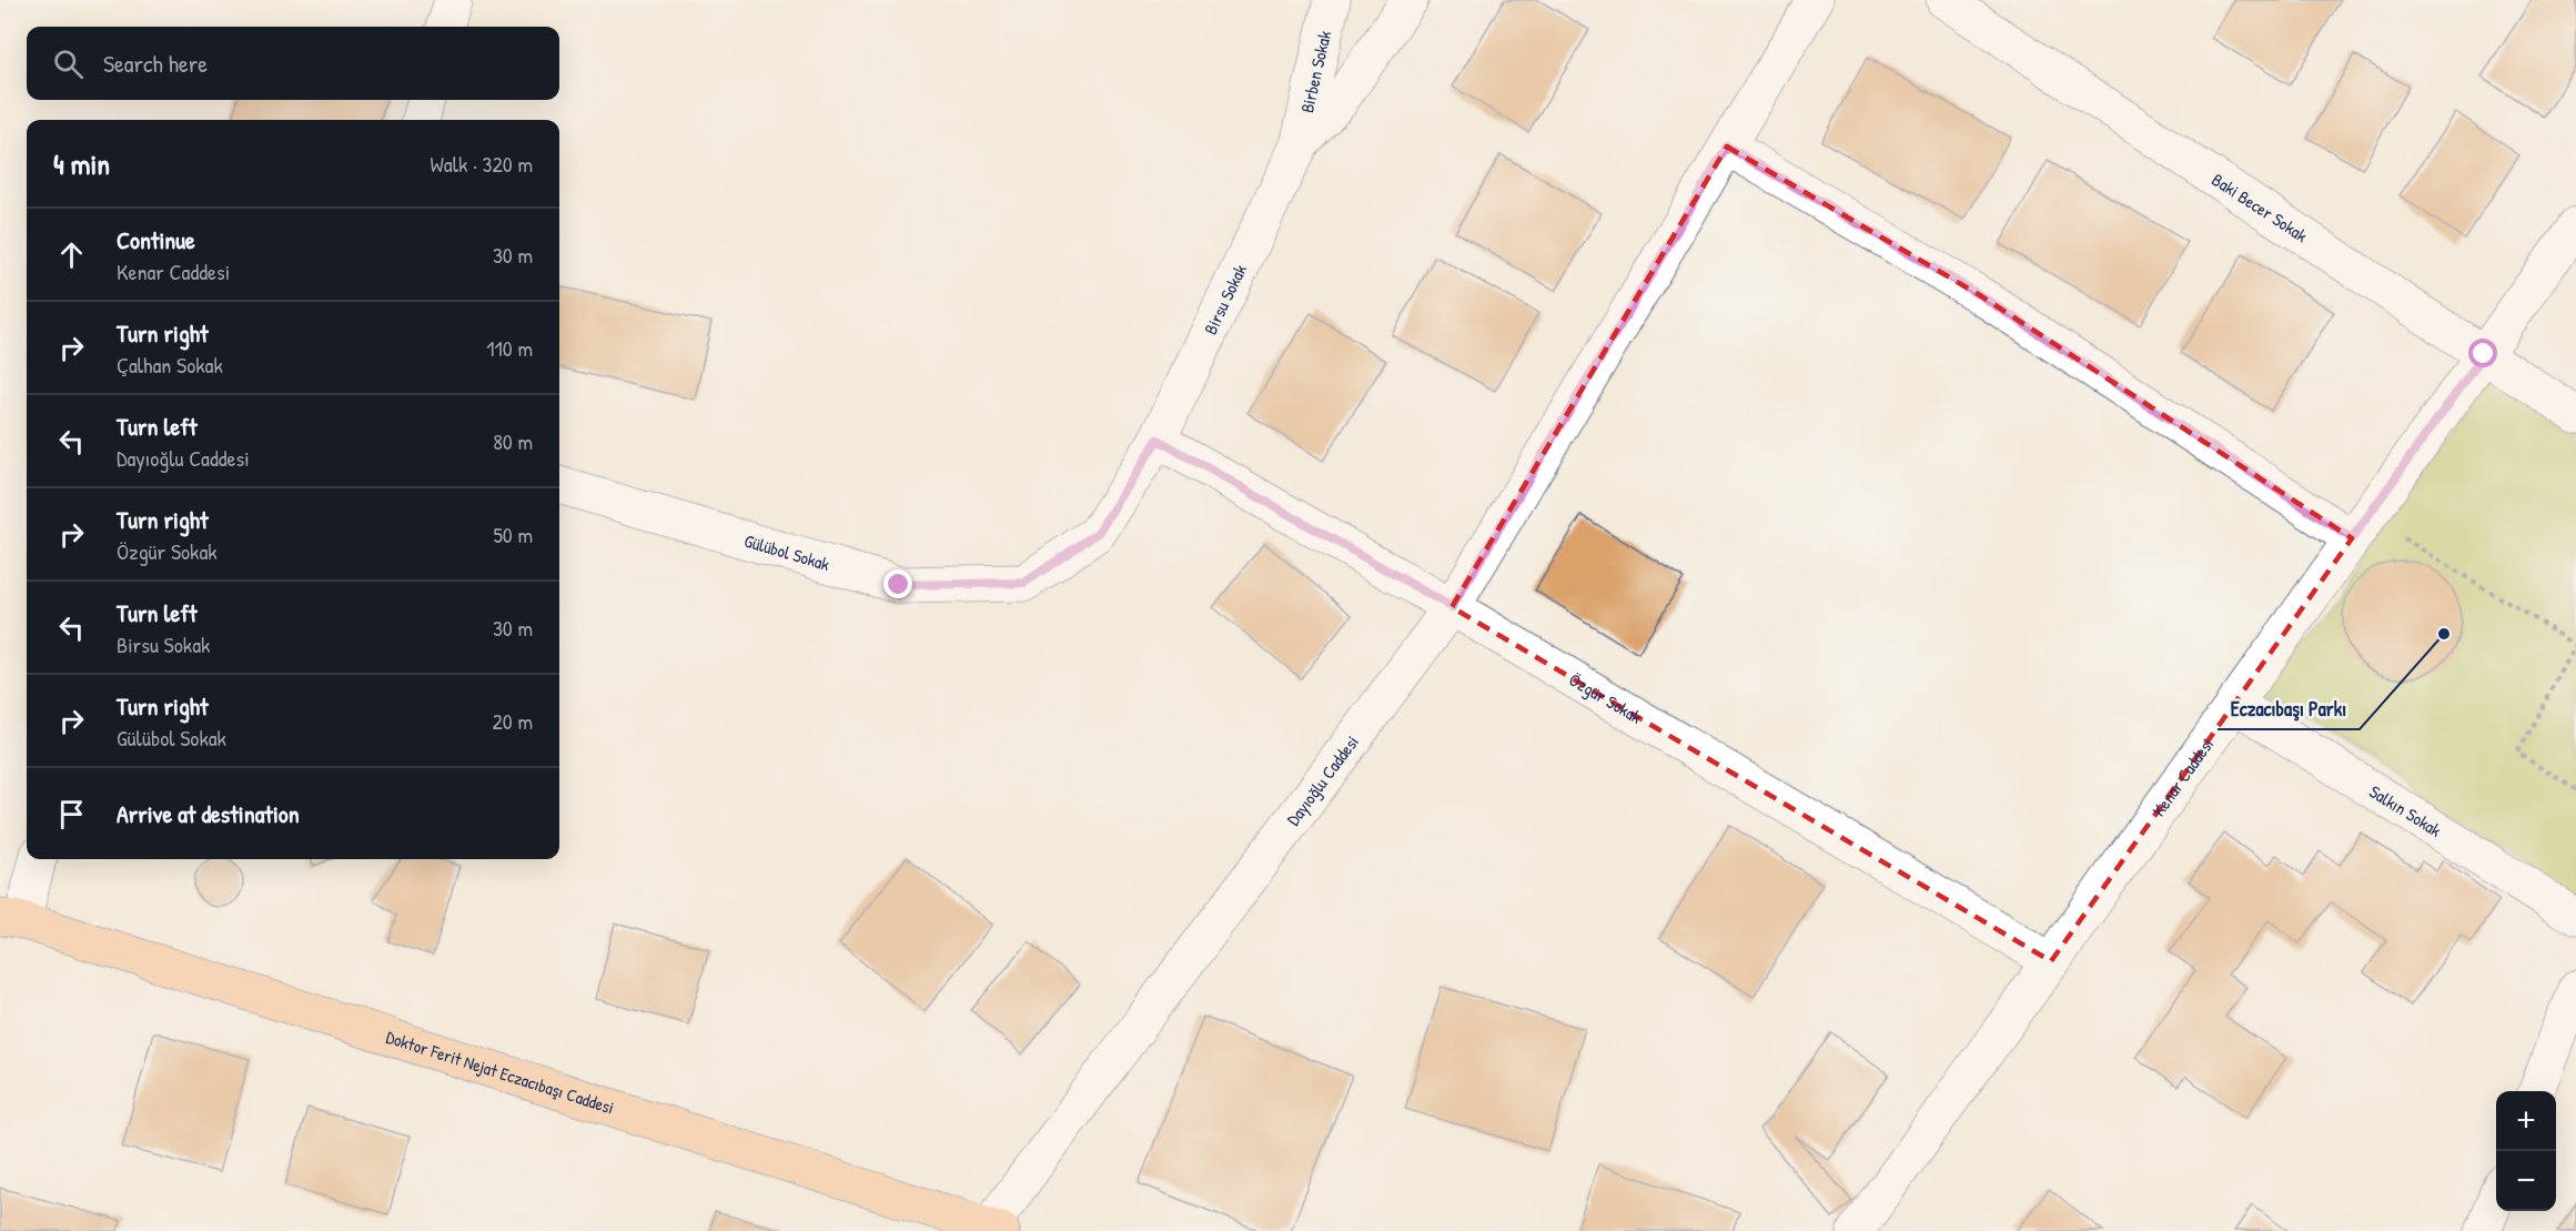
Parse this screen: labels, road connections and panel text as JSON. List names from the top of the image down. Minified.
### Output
{"streets":{"main road":["Doktor Ferit Nejat Eczacıbaşı Caddesi"],"street":["Birben Sokak","Baki Becer Sokak","Birsu Sokak","Gülübol Sokak","Özgür Sokak","Kenar Caddesi","Dayıoğlu Caddesi","Salkın Sokak"]},"crossings":[["Birben Sokak","Birsu Sokak"],["Baki Becer Sokak","Kenar Caddesi"],["Birsu Sokak","Gülübol Sokak"],["Birsu Sokak","Özgür Sokak"],["Özgür Sokak","Kenar Caddesi"],["Özgür Sokak","Dayıoğlu Caddesi"],["Kenar Caddesi","Salkın Sokak"],["Dayıoğlu Caddesi","Doktor Ferit Nejat Eczacıbaşı Caddesi"]],"places":["Eczacıbaşı Parkı"],"page":{"search":"Search here","heading":["4 min","Walk · 320 m"],"list":[["Continue","Kenar Caddesi","30 m"],["Turn right","Çalhan Sokak","110 m"],["Turn left","Dayıoğlu Caddesi","80 m"],["Turn right","Özgür Sokak","50 m"],["Turn left","Birsu Sokak","30 m"],["Turn right","Gülübol Sokak","20 m"],"Arrive at destination"],"map_buttons":["+","−"]}}
